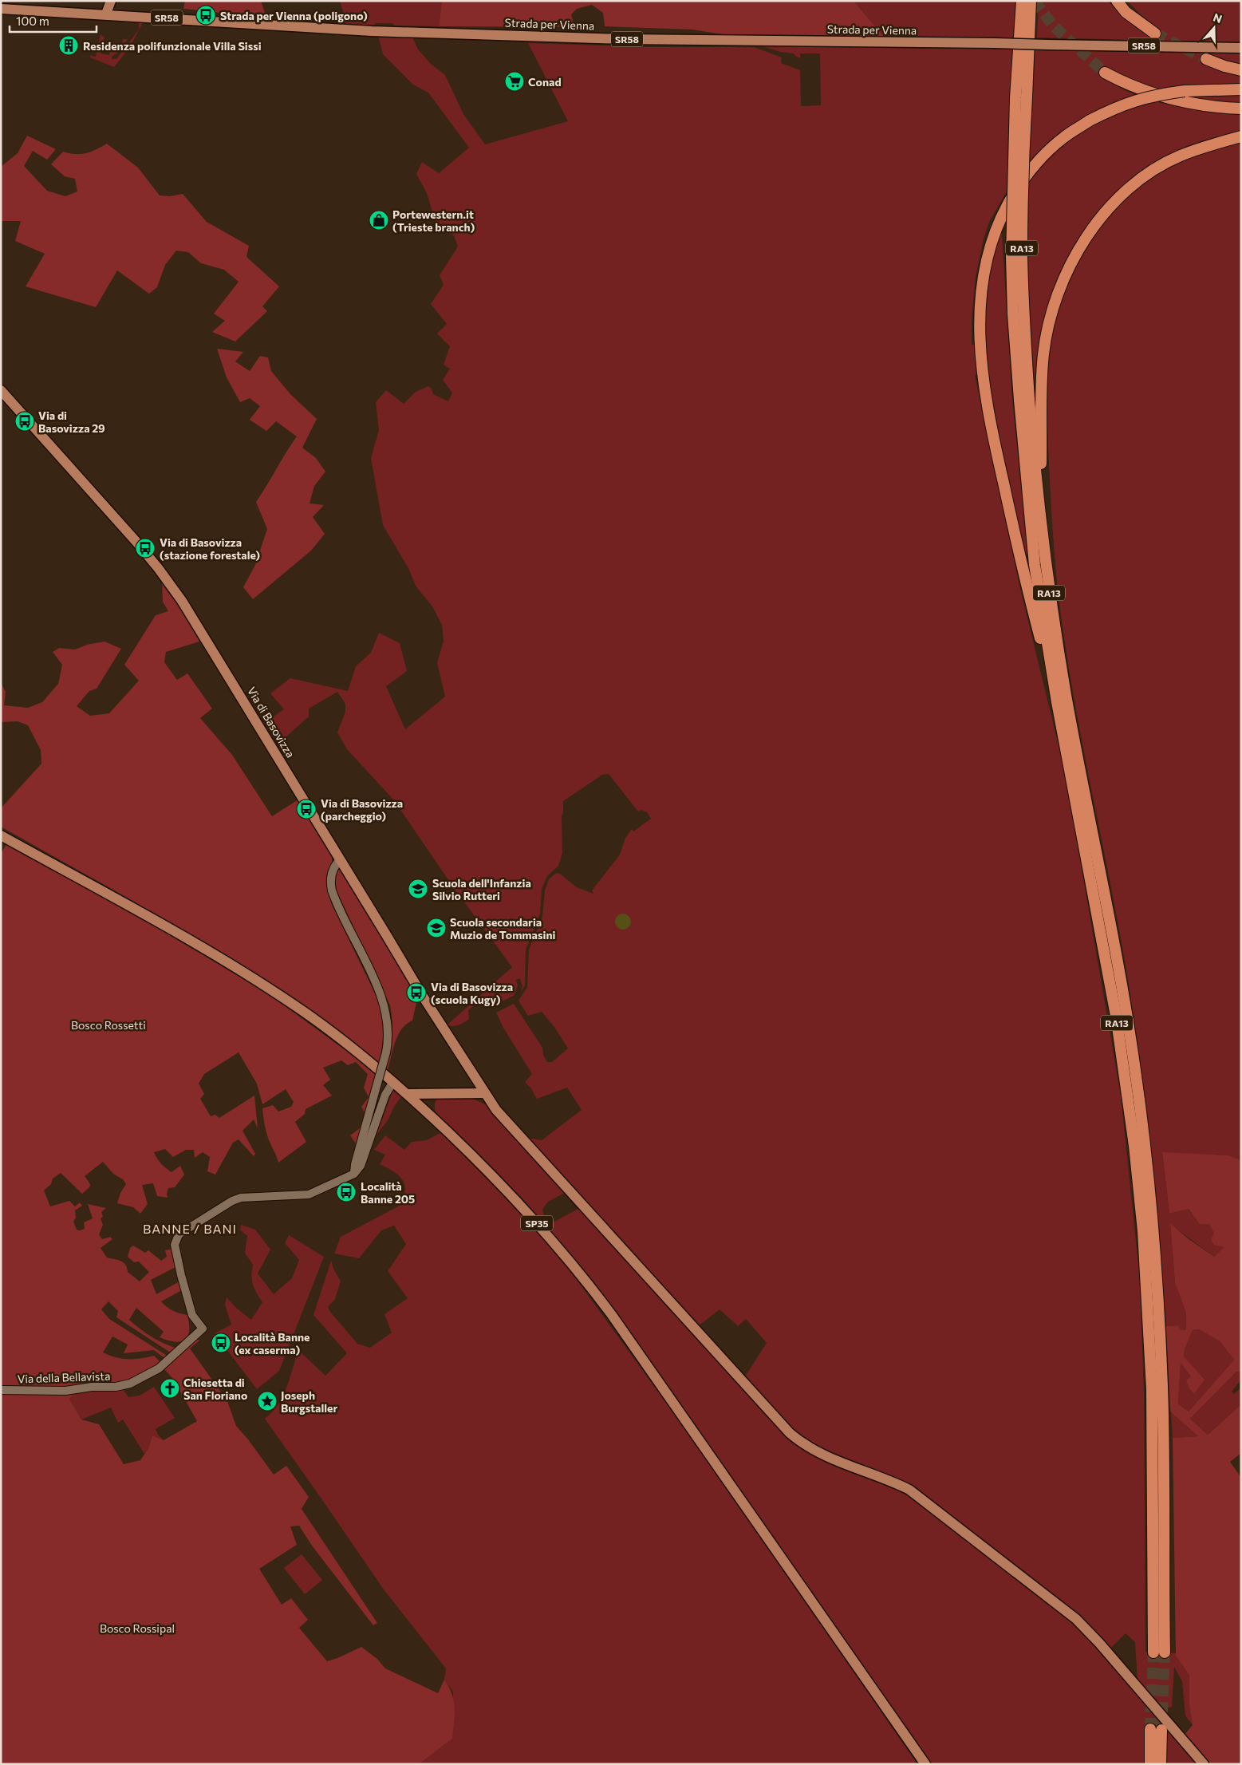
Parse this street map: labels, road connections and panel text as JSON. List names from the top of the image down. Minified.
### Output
{"streets":{"highway":["RA13"],"main road":["SR58","Strada per Vienna","Via di Basovizza","SP35"],"street":["Via della Bellavista"]},"districts":["BANNE / BANI"],"parks":["Bosco Rossetti","Bosco Rossipal"],"places":{"bus stop":["Strada per Vienna (poligono)","Via di Basovizza 29","Via di Basovizza (stazione forestale)","Via di Basovizza (parcheggio)","Via di Basovizza (scuola Kugy)","Località Banne 205","Località Banne (ex caserma)"],"building":["Residenza polifunzionale Villa Sissi"],"supermarket":["Conad"],"shop":["Portewestern.it (Trieste branch)"],"school or university":["Scuola dell'Infanzia Silvio Rutteri","Scuola secondaria Muzio de Tommasini"],"church":["Chiesetta di San Floriano"],"place":["Joseph Burgstaller"]},"scale_bar":"100 m","north":"top"}
